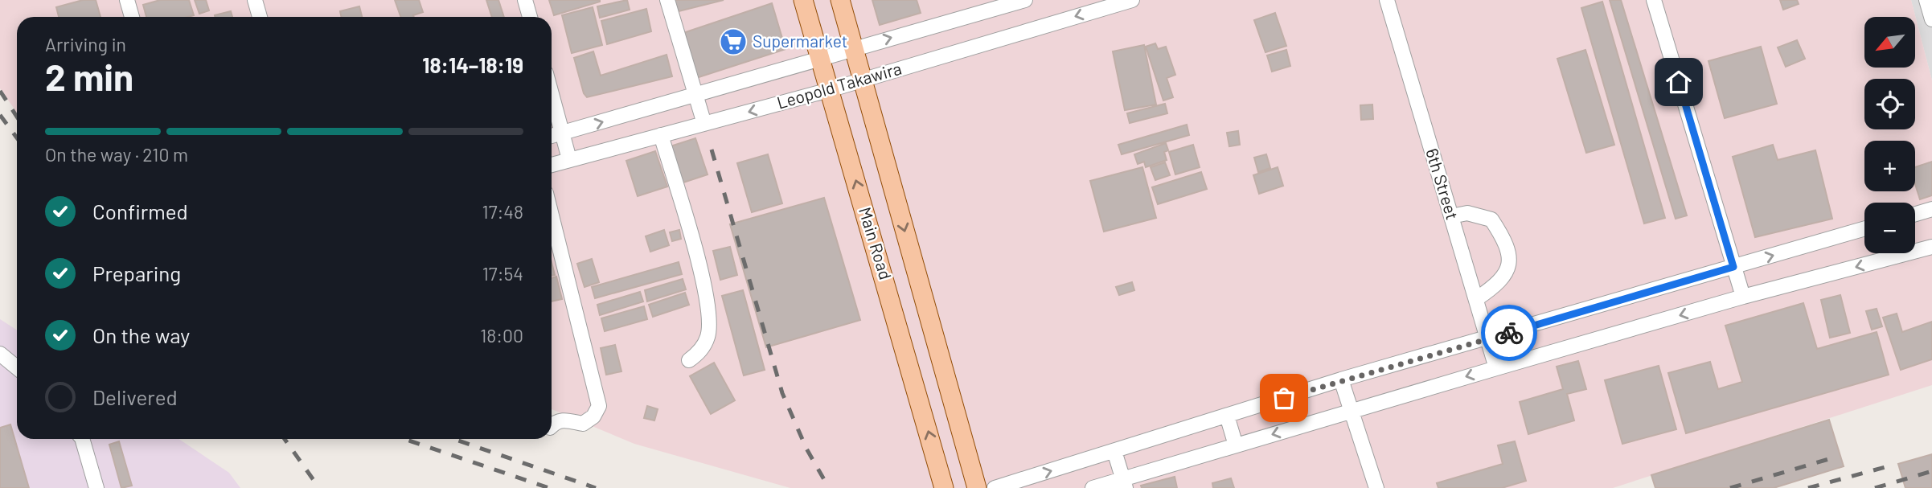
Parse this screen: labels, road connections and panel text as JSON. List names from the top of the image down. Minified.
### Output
{"streets":{"main road":["Main Road"],"street":["Leopold Takawira","6th Street"]},"crossings":[["Leopold Takawira","Main Road"]],"places":{"supermarket":["Supermarket"]},"north":"bottom left","page":{"map_buttons":["+","−"],"heading":["2 min","Arriving in","18:14–18:19"],"bar":"On the way · 210 m","list":[["Confirmed","17:48"],["Preparing","17:54"],["On the way","18:00"],"Delivered"]}}
